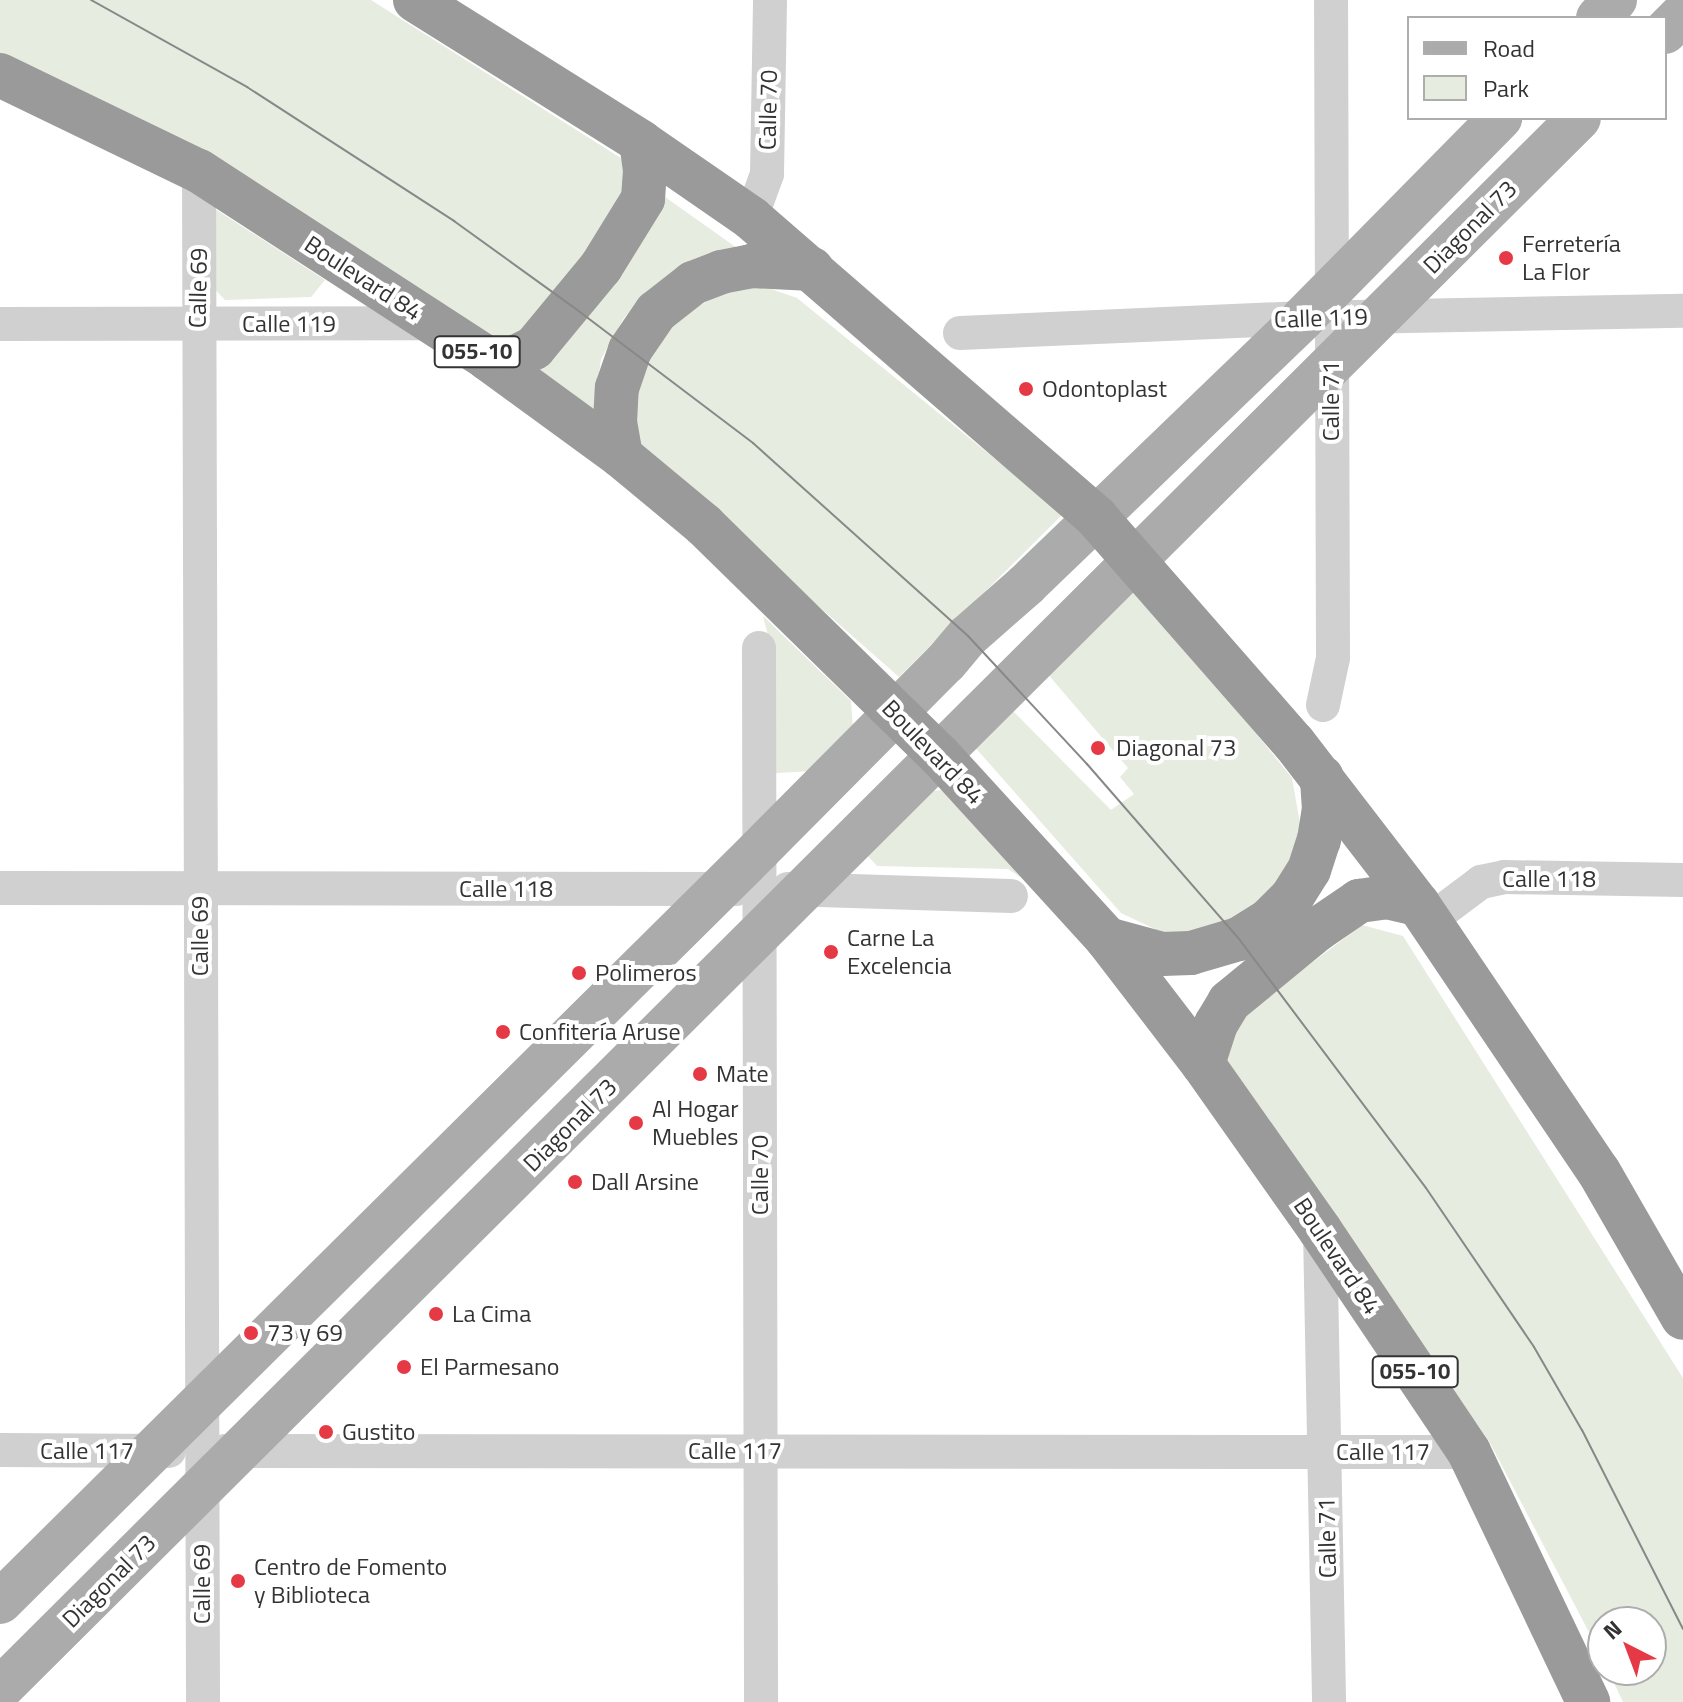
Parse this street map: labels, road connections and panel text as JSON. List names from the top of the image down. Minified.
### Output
{"streets":{"highway":["Boulevard 84","055-10"],"main road":["Diagonal 73"],"street":["Calle 70","Calle 69","Calle 119","Calle 71","Calle 118","Calle 117"]},"crossings":[["Calle 70","Diagonal 73"],["Calle 70","Calle 118"],["Calle 70","Calle 117"],["Diagonal 73","Boulevard 84"],["Diagonal 73","Calle 69"],["Diagonal 73","Calle 119"],["Diagonal 73","Calle 71"],["Diagonal 73","Calle 118"],["Diagonal 73","Calle 117"],["Boulevard 84","Calle 69"],["Boulevard 84","Calle 119"],["Boulevard 84","Calle 71"],["Boulevard 84","Calle 117"],["Calle 69","Calle 119"],["Calle 69","Calle 118"],["Calle 69","Calle 117"],["Calle 119","Calle 71"],["Calle 71","Calle 117"]],"places":["Ferretería La Flor","Odontoplast","Diagonal 73","Carne La Excelencia","Polimeros","Confitería Aruse","Mate","Al Hogar Muebles","Dall Arsine","La Cima","73 y 69","El Parmesano","Gustito","Centro de Fomento y Biblioteca"],"legend":["Road","Park"],"north":"top left"}
